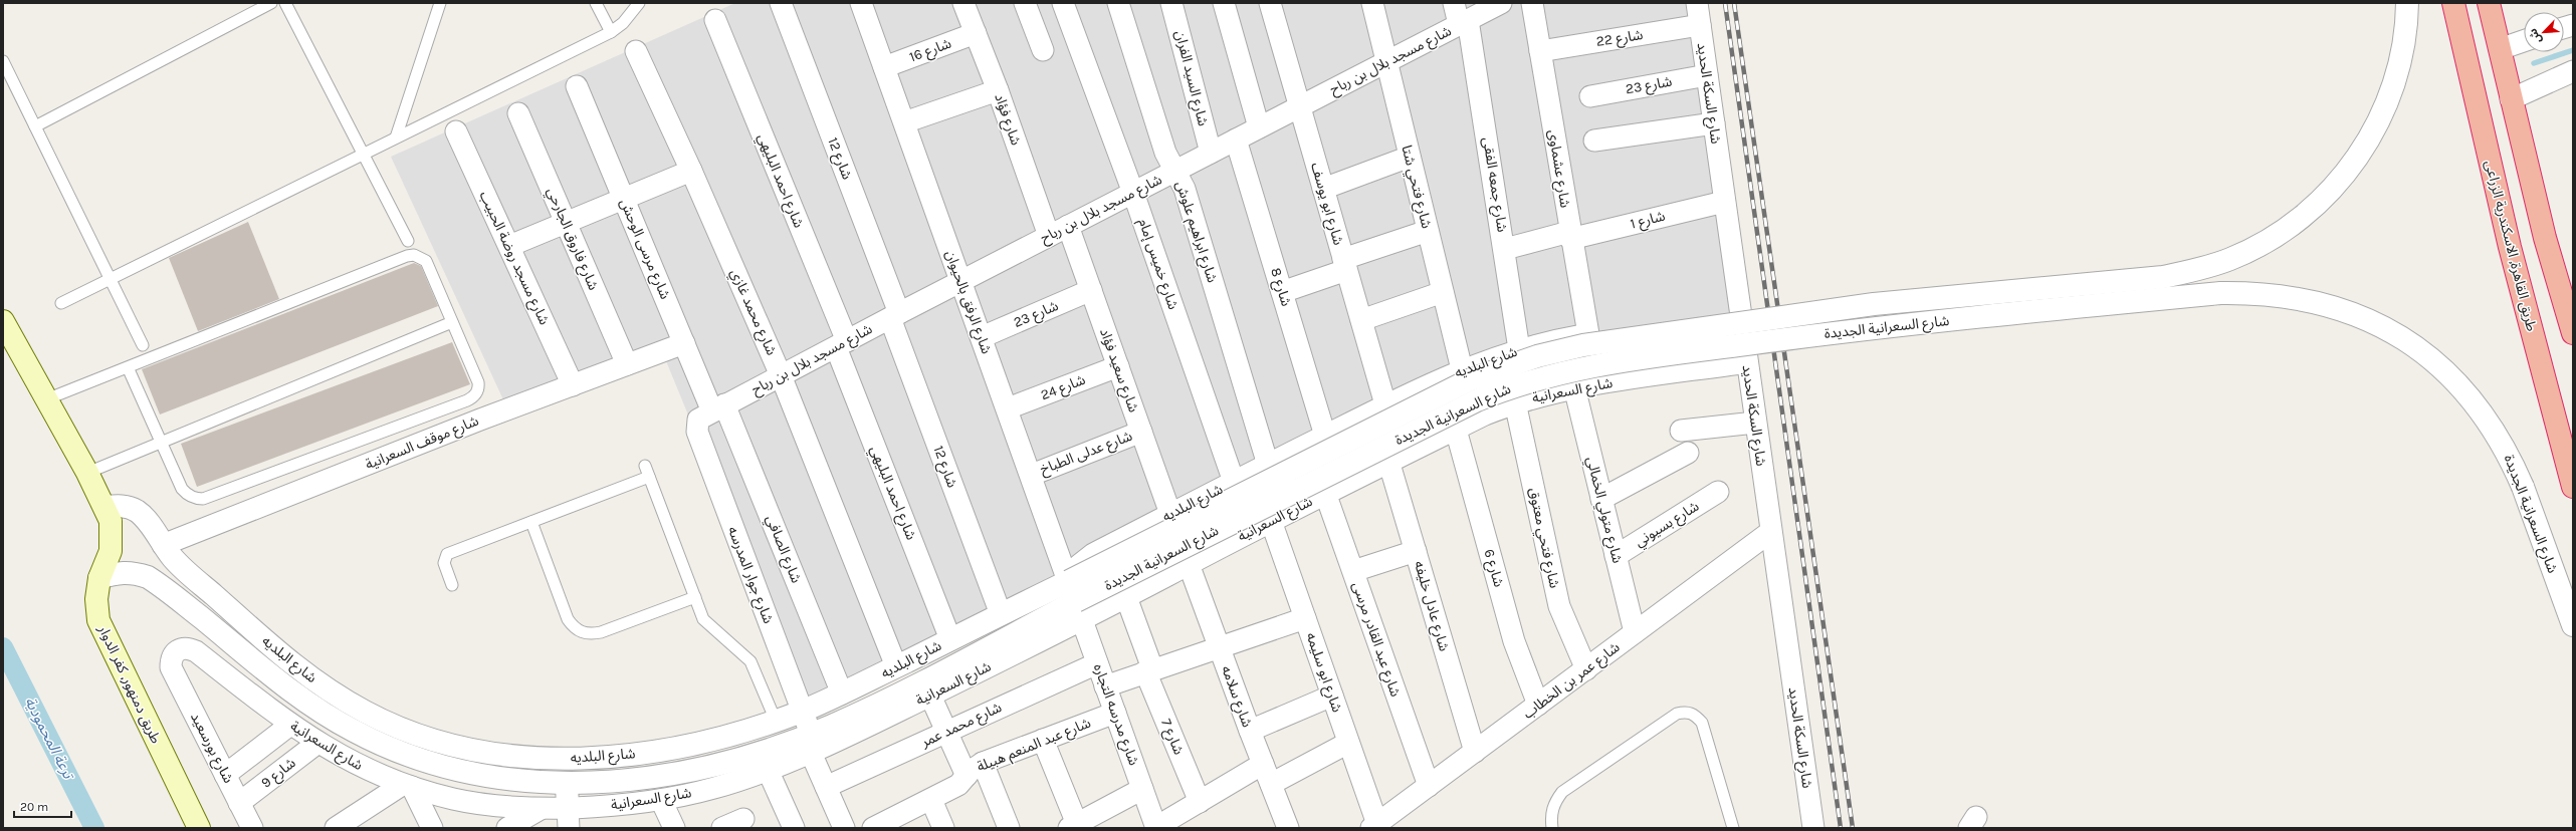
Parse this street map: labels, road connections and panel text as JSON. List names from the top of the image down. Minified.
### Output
{"streets":{"highway":["طريق القاهرة, الاسكندرية الزراعى"],"main road":["طريق دمنهور, كفر الدوار"],"street":["شارع 22","شارع 16","شارع مسجد بلال بن رباح","شارع السيد الفران","شارع 23","شارع السكة الحديد","شارع فؤاد","شارع 12","شارع عشماوى","شارع احمد البليهي","شارع جمعه الفقى","شارع فتحي شتا","شارع ابو يوسف","شارع 1","شارع ابراهيم علوش","شارع فاروق الجارحي","شارع مرسى الوحش","شارع مسجد روضة الحبيب","شارع خميس إمام","شارع 8","شارع الرفق بالحيوان","شارع محمد غازي","شارع السعرانية الجديدة","شارع البلديه","شارع سعيد فؤاد","شارع 24","شارع السعرانية","شارع موقف السعرانية","شارع عدلى الطباخ","شارع متولي الخمالي","شارع بسيوني","شارع فتحي معتوق","شارع الصافي","شارع 6","شارع جوار المدرسه","شارع عادل خليفه","شارع عبد القادر مرسى","شارع ابو سليمه","شارع عمر بن الخطاب","شارع سلامه","شارع مدرسه التجاره","شارع محمد عمر","شارع 7","شارع عبد المنعم هبيلة","شارع بورسعيد","شارع 9"]},"crossings":[["شارع 22","شارع السكة الحديد"],["شارع 22","شارع عشماوى"],["شارع 16","شارع فؤاد"],["شارع 16","شارع الرفق بالحيوان"],["شارع مسجد بلال بن رباح","شارع السيد الفران"],["شارع مسجد بلال بن رباح","شارع فؤاد"],["شارع مسجد بلال بن رباح","شارع 12"],["شارع مسجد بلال بن رباح","شارع احمد البليهي"],["شارع مسجد بلال بن رباح","شارع جمعه الفقى"],["شارع مسجد بلال بن رباح","شارع فتحي شتا"],["شارع مسجد بلال بن رباح","شارع ابو يوسف"],["شارع مسجد بلال بن رباح","شارع ابراهيم علوش"],["شارع مسجد بلال بن رباح","شارع مرسى الوحش"],["شارع مسجد بلال بن رباح","شارع خميس إمام"],["شارع مسجد بلال بن رباح","شارع 8"],["شارع مسجد بلال بن رباح","شارع الرفق بالحيوان"],["شارع مسجد بلال بن رباح","شارع محمد غازي"],["شارع مسجد بلال بن رباح","شارع سعيد فؤاد"],["شارع مسجد بلال بن رباح","شارع الصافي"],["شارع مسجد بلال بن رباح","شارع جوار المدرسه"],["شارع 23","شارع السكة الحديد"],["شارع 23","شارع الرفق بالحيوان"],["شارع 23","شارع سعيد فؤاد"],["شارع السكة الحديد","شارع 1"],["شارع السكة الحديد","شارع البلديه"],["شارع السكة الحديد","شارع السعرانية"],["شارع السكة الحديد","شارع عمر بن الخطاب"],["شارع 12","شارع البلديه"],["شارع عشماوى","شارع 1"],["شارع عشماوى","شارع البلديه"],["شارع احمد البليهي","شارع البلديه"],["شارع جمعه الفقى","شارع 1"],["شارع جمعه الفقى","شارع البلديه"],["شارع فتحي شتا","شارع البلديه"],["شارع ابو يوسف","شارع البلديه"],["شارع ابراهيم علوش","شارع البلديه"],["شارع فاروق الجارحي","شارع موقف السعرانية"],["شارع مرسى الوحش","شارع موقف السعرانية"],["شارع مرسى الوحش","شارع الصافي"],["شارع مرسى الوحش","شارع جوار المدرسه"],["شارع مسجد روضة الحبيب","شارع موقف السعرانية"],["شارع خميس إمام","شارع البلديه"],["شارع 8","شارع البلديه"],["شارع الرفق بالحيوان","شارع السعرانية الجديدة"],["شارع الرفق بالحيوان","شارع البلديه"],["شارع الرفق بالحيوان","شارع 24"],["شارع الرفق بالحيوان","شارع السعرانية"],["شارع الرفق بالحيوان","شارع عدلى الطباخ"],["شارع الرفق بالحيوان","شارع مدرسه التجاره"],["شارع محمد غازي","شارع البلديه"],["شارع السعرانية الجديدة","شارع البلديه"],["شارع السعرانية الجديدة","شارع السعرانية"],["شارع السعرانية الجديدة","شارع مدرسه التجاره"],["شارع البلديه","شارع سعيد فؤاد"],["شارع البلديه","شارع السعرانية"],["شارع البلديه","شارع موقف السعرانية"],["شارع البلديه","شارع الصافي"],["شارع البلديه","شارع جوار المدرسه"],["شارع البلديه","طريق دمنهور, كفر الدوار"],["شارع البلديه","شارع مدرسه التجاره"],["شارع سعيد فؤاد","شارع 24"],["شارع سعيد فؤاد","شارع عدلى الطباخ"],["شارع السعرانية","شارع متولي الخمالي"],["شارع السعرانية","شارع فتحي معتوق"],["شارع السعرانية","شارع 6"],["شارع السعرانية","شارع جوار المدرسه"],["شارع السعرانية","شارع عادل خليفه"],["شارع السعرانية","شارع عبد القادر مرسى"],["شارع السعرانية","شارع ابو سليمه"],["شارع السعرانية","شارع سلامه"],["شارع السعرانية","شارع مدرسه التجاره"],["شارع السعرانية","شارع 7"],["شارع السعرانية","شارع بورسعيد"],["شارع السعرانية","شارع 9"],["شارع متولي الخمالي","شارع بسيوني"],["شارع متولي الخمالي","شارع عمر بن الخطاب"],["شارع فتحي معتوق","شارع عمر بن الخطاب"],["شارع الصافي","شارع جوار المدرسه"],["شارع 6","شارع عمر بن الخطاب"],["شارع جوار المدرسه","شارع محمد عمر"],["شارع عادل خليفه","شارع عمر بن الخطاب"],["شارع عبد القادر مرسى","شارع عمر بن الخطاب"],["شارع ابو سليمه","شارع عمر بن الخطاب"],["شارع مدرسه التجاره","شارع محمد عمر"],["شارع مدرسه التجاره","شارع عبد المنعم هبيلة"],["شارع بورسعيد","شارع 9"]],"water":["ترعة المحمودية"],"scale_bar":"20 m","north":"bottom left"}
